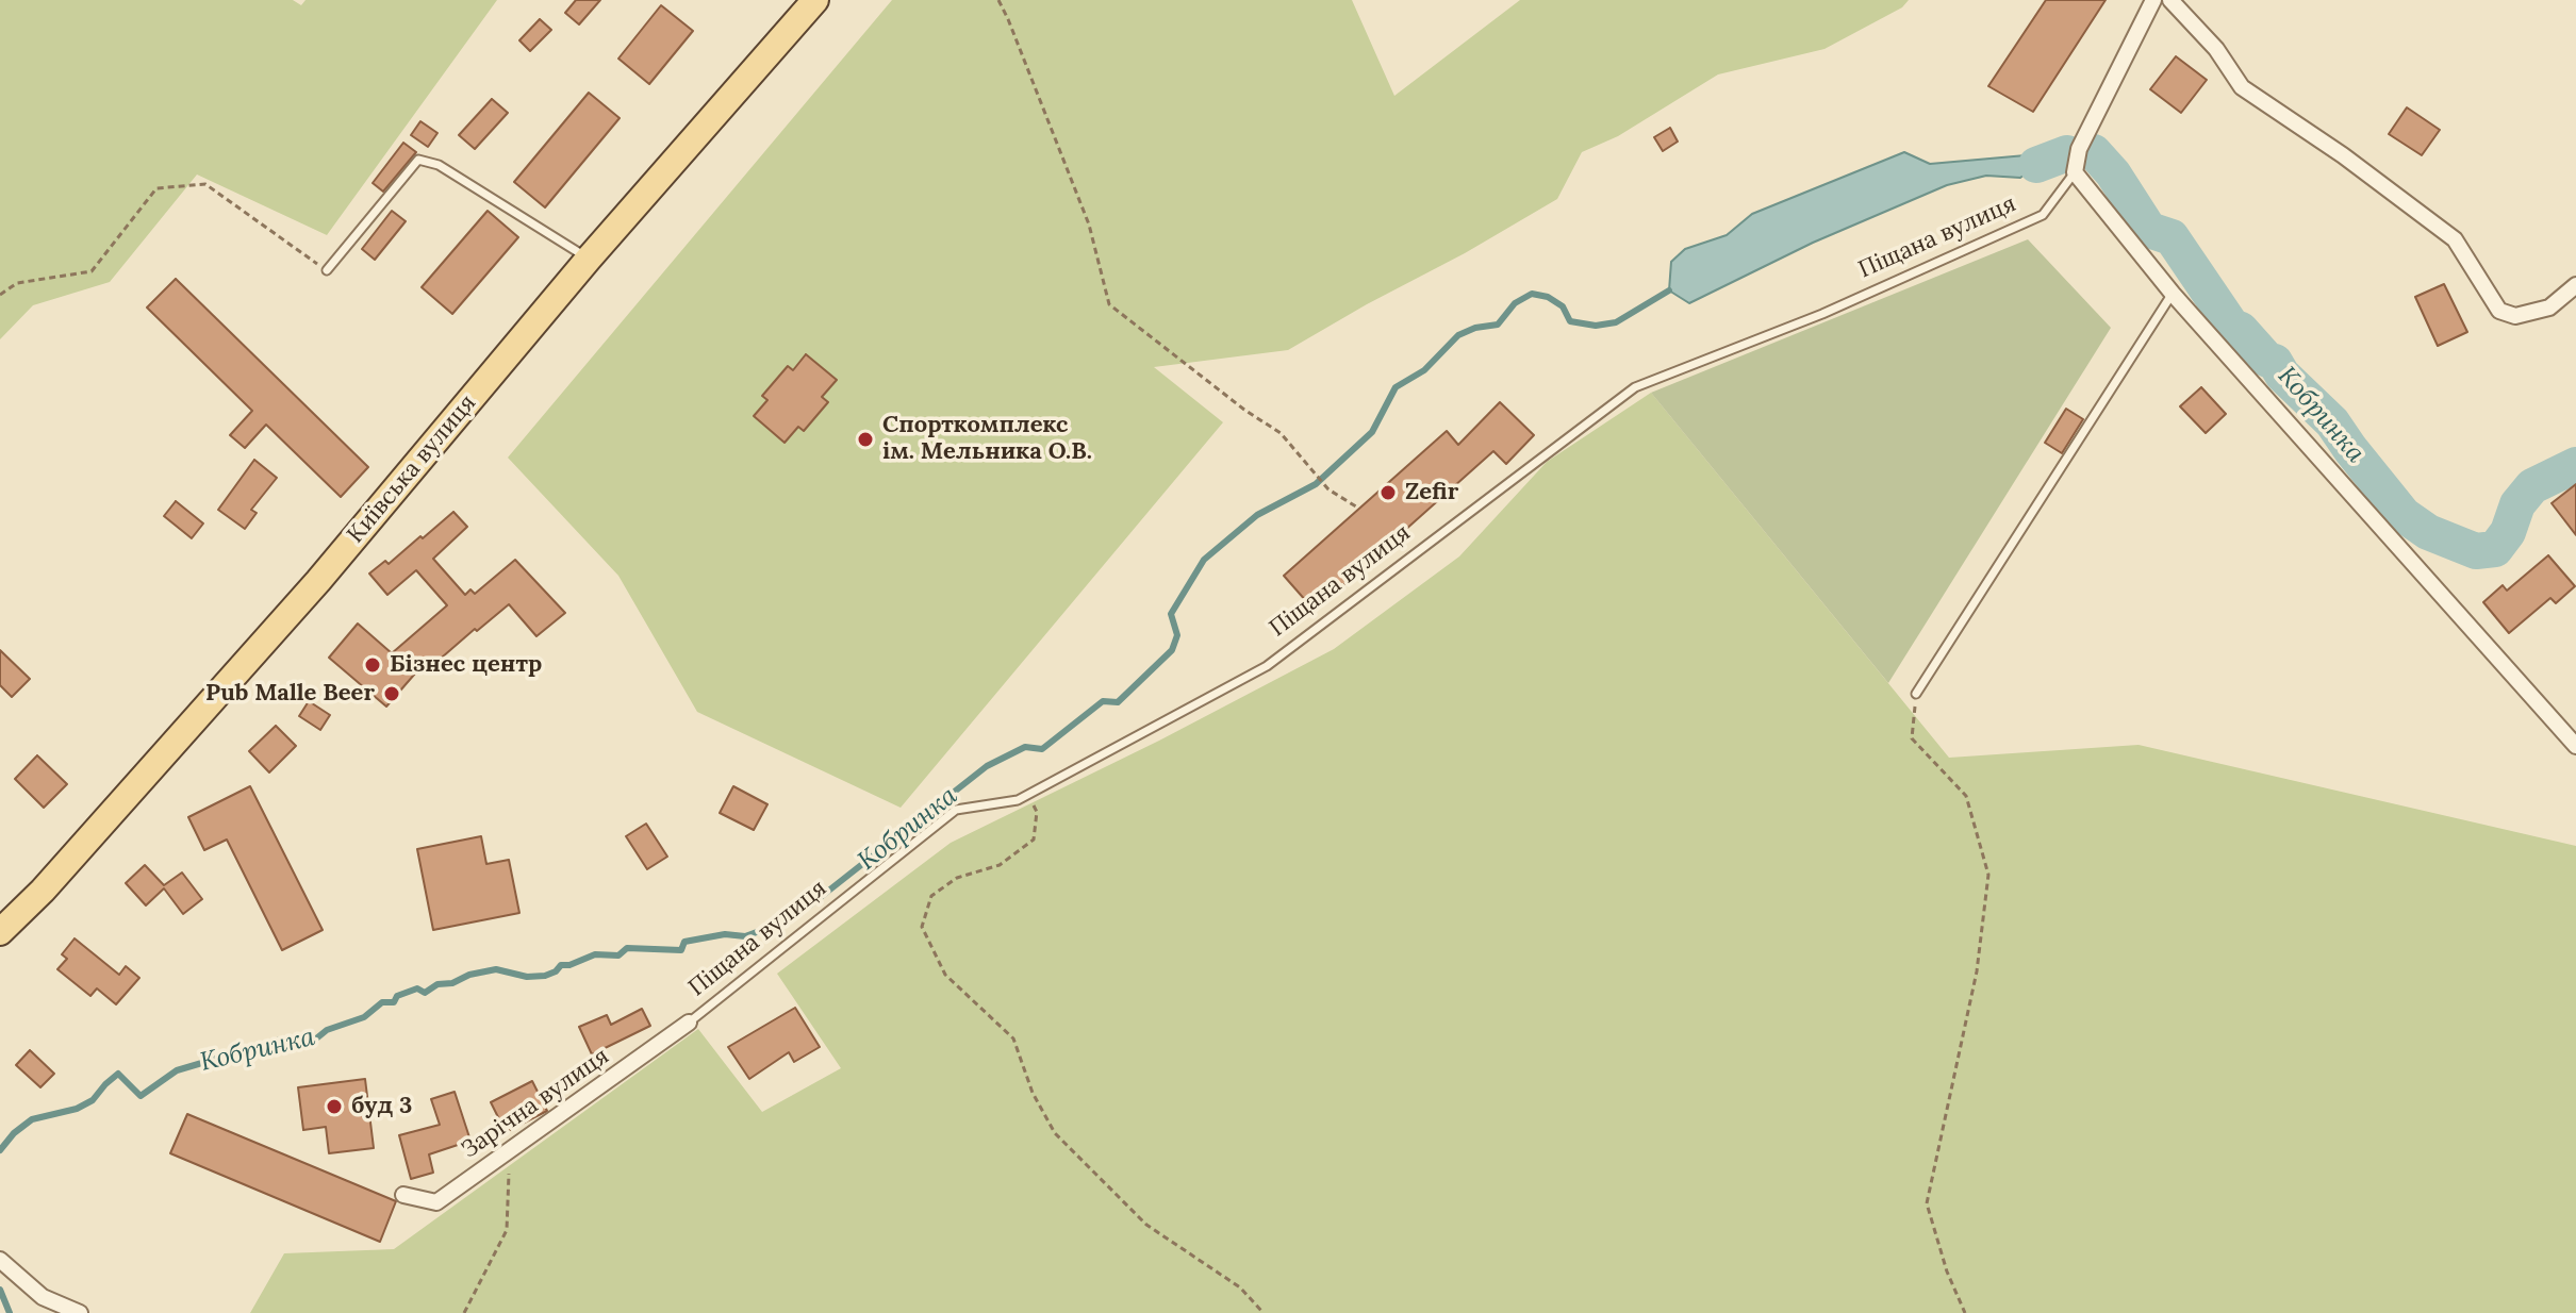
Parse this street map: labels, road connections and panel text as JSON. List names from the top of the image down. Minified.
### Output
{"streets":{"main road":["Київська вулиця"],"street":["Піщана вулиця","Зарічна вулиця"]},"crossings":[["Піщана вулиця","Зарічна вулиця"]],"water":["Кобринка"],"places":["Спорткомплекс ім. Мельника О.В.","Zefir","Бізнес центр","Pub Malle Beer","буд 3"]}
